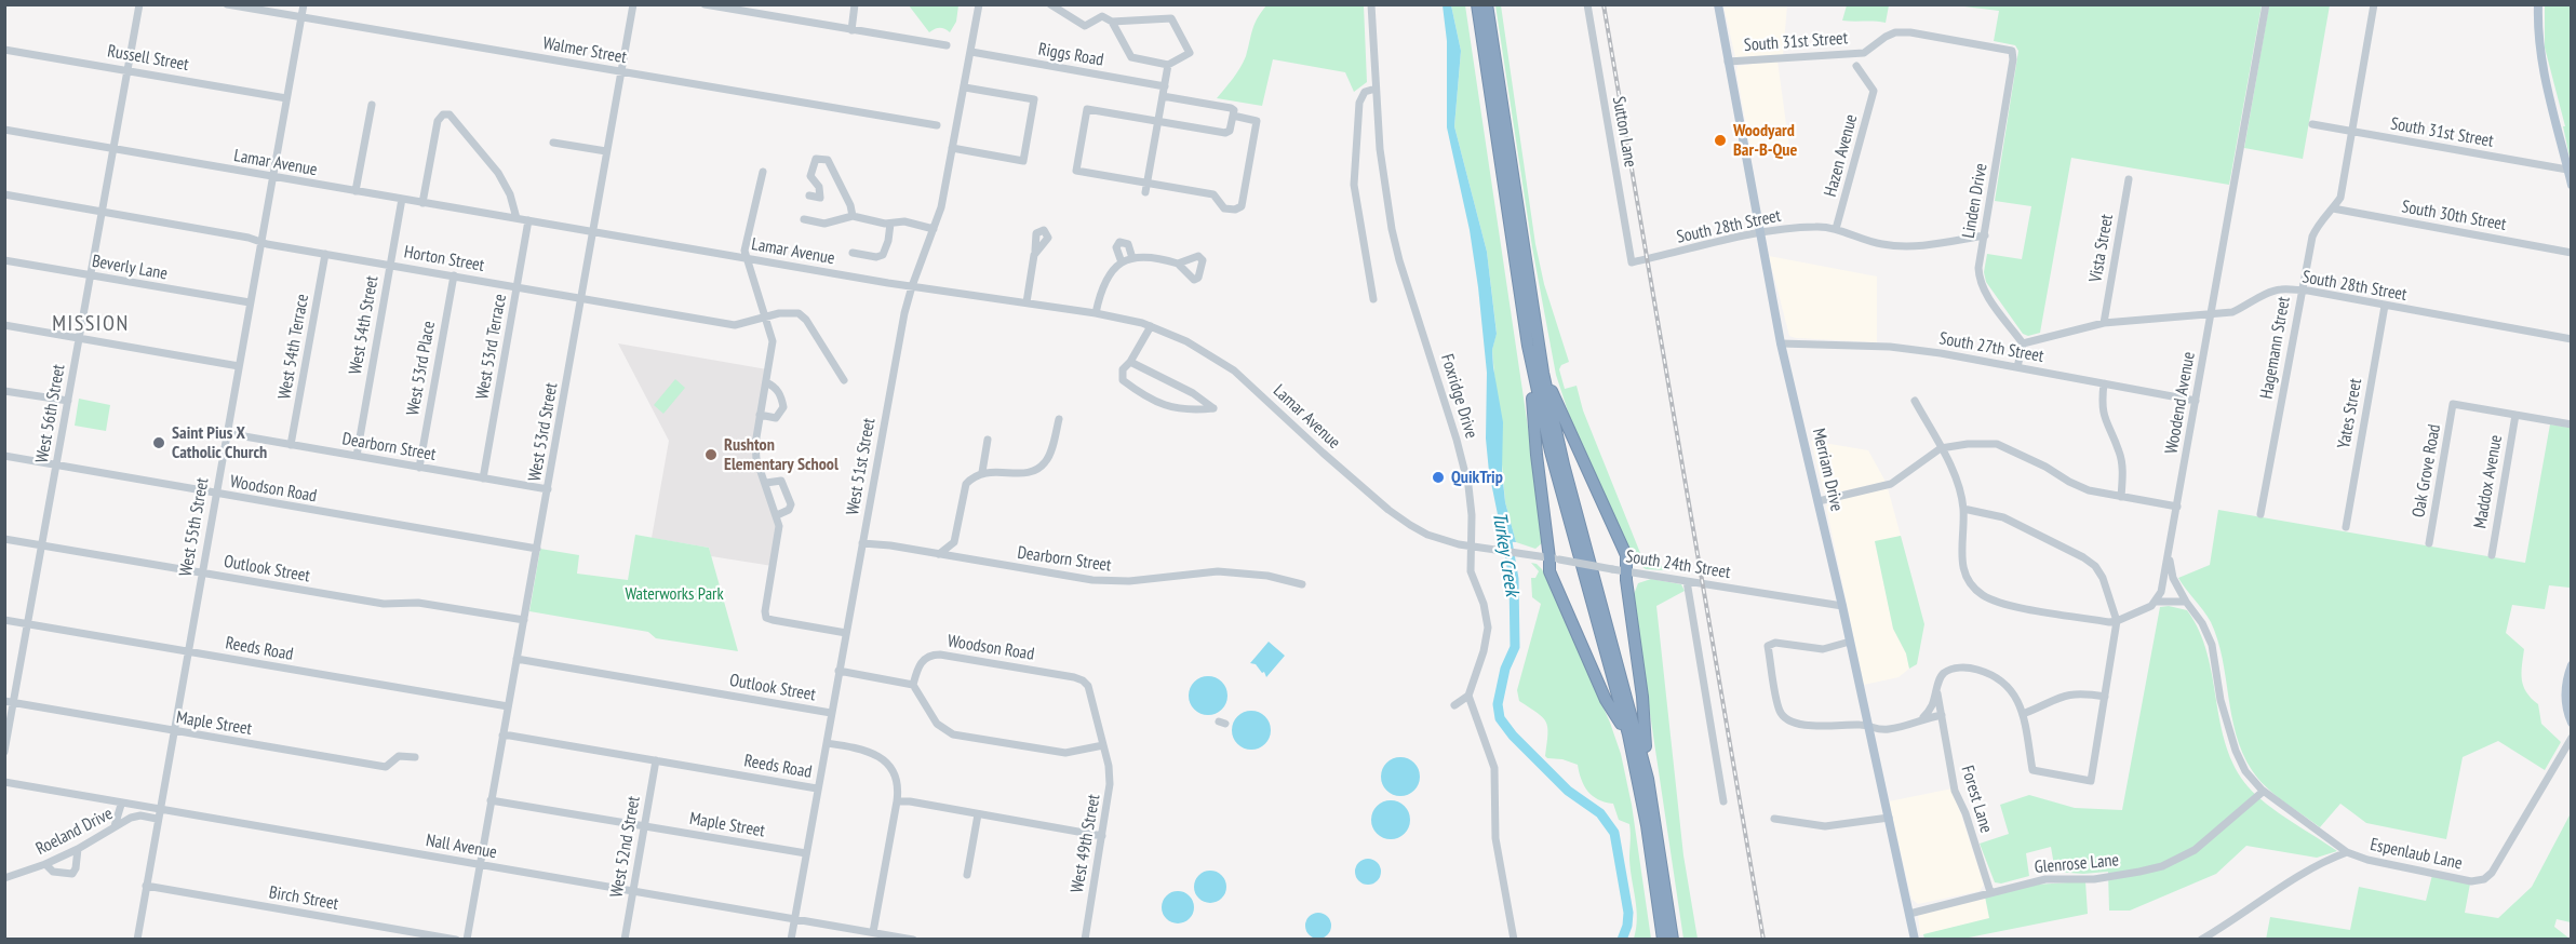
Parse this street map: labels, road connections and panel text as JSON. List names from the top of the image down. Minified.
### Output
{"streets":{"main road":["Merriam Drive"],"street":["South 31st Street","Walmer Street","Riggs Road","Russell Street","Sutton Lane","Hazen Avenue","Lamar Avenue","Linden Drive","South 30th Street","South 28th Street","Vista Street","Horton Street","Beverly Lane","West 54th Street","West 54th Terrace","West 53rd Terrace","South 27th Street","Hagemann Street","West 53rd Place","Foxridge Drive","Woodend Avenue","West 56th Street","Yates Street","West 53rd Street","Dearborn Street","West 51st Street","Oak Grove Road","Maddox Avenue","Woodson Road","West 55th Street","South 24th Street","Outlook Street","Reeds Road","Maple Street","Forest Lane","Roeland Drive","West 49th Street","Nall Avenue","West 52nd Street","Espenlaub Lane","Glenrose Lane","Birch Street"]},"crossings":[["South 31st Street","Linden Drive"],["South 31st Street","Hagemann Street"],["South 31st Street","Merriam Drive"],["Walmer Street","West 53rd Street"],["Walmer Street","West 55th Street"],["Riggs Road","West 51st Street"],["Russell Street","West 56th Street"],["Russell Street","West 55th Street"],["Sutton Lane","South 28th Street"],["Hazen Avenue","South 28th Street"],["Lamar Avenue","West 54th Street"],["Lamar Avenue","West 53rd Terrace"],["Lamar Avenue","Foxridge Drive"],["Lamar Avenue","West 56th Street"],["Lamar Avenue","West 53rd Street"],["Lamar Avenue","West 51st Street"],["Lamar Avenue","West 55th Street"],["Lamar Avenue","South 24th Street"],["Linden Drive","South 28th Street"],["South 30th Street","Hagemann Street"],["South 28th Street","Vista Street"],["South 28th Street","Hagemann Street"],["South 28th Street","Woodend Avenue"],["South 28th Street","Yates Street"],["South 28th Street","Merriam Drive"],["Horton Street","West 54th Street"],["Horton Street","West 54th Terrace"],["Horton Street","West 53rd Terrace"],["Horton Street","West 53rd Place"],["Horton Street","West 56th Street"],["Horton Street","West 53rd Street"],["Horton Street","West 55th Street"],["Beverly Lane","West 56th Street"],["Beverly Lane","West 55th Street"],["West 54th Street","Dearborn Street"],["West 54th Terrace","Dearborn Street"],["West 53rd Terrace","Dearborn Street"],["South 27th Street","Woodend Avenue"],["South 27th Street","Merriam Drive"],["West 53rd Place","Dearborn Street"],["West 56th Street","Woodson Road"],["West 56th Street","Outlook Street"],["West 56th Street","Reeds Road"],["West 56th Street","Maple Street"],["West 53rd Street","Dearborn Street"],["West 53rd Street","Woodson Road"],["West 53rd Street","Outlook Street"],["West 53rd Street","Reeds Road"],["West 53rd Street","Maple Street"],["West 53rd Street","Nall Avenue"],["Dearborn Street","West 51st Street"],["Dearborn Street","West 55th Street"],["West 51st Street","Outlook Street"],["West 51st Street","Reeds Road"],["West 51st Street","Maple Street"],["West 51st Street","Nall Avenue"],["Merriam Drive","South 24th Street"],["Merriam Drive","Glenrose Lane"],["Oak Grove Road","Maddox Avenue"],["Woodson Road","West 55th Street"],["Woodson Road","Outlook Street"],["Woodson Road","West 49th Street"],["West 55th Street","Outlook Street"],["West 55th Street","Reeds Road"],["West 55th Street","Maple Street"],["West 55th Street","Roeland Drive"],["West 55th Street","Nall Avenue"],["West 55th Street","Birch Street"],["Reeds Road","West 52nd Street"],["Maple Street","West 52nd Street"],["Forest Lane","Glenrose Lane"],["Roeland Drive","Nall Avenue"],["Nall Avenue","West 52nd Street"]],"districts":["MISSION"],"water":["Turkey Creek"],"parks":["Waterworks Park"],"places":["Woodyard Bar-B-Que","Saint Pius X Catholic Church","Rushton Elementary School","QuikTrip"]}
